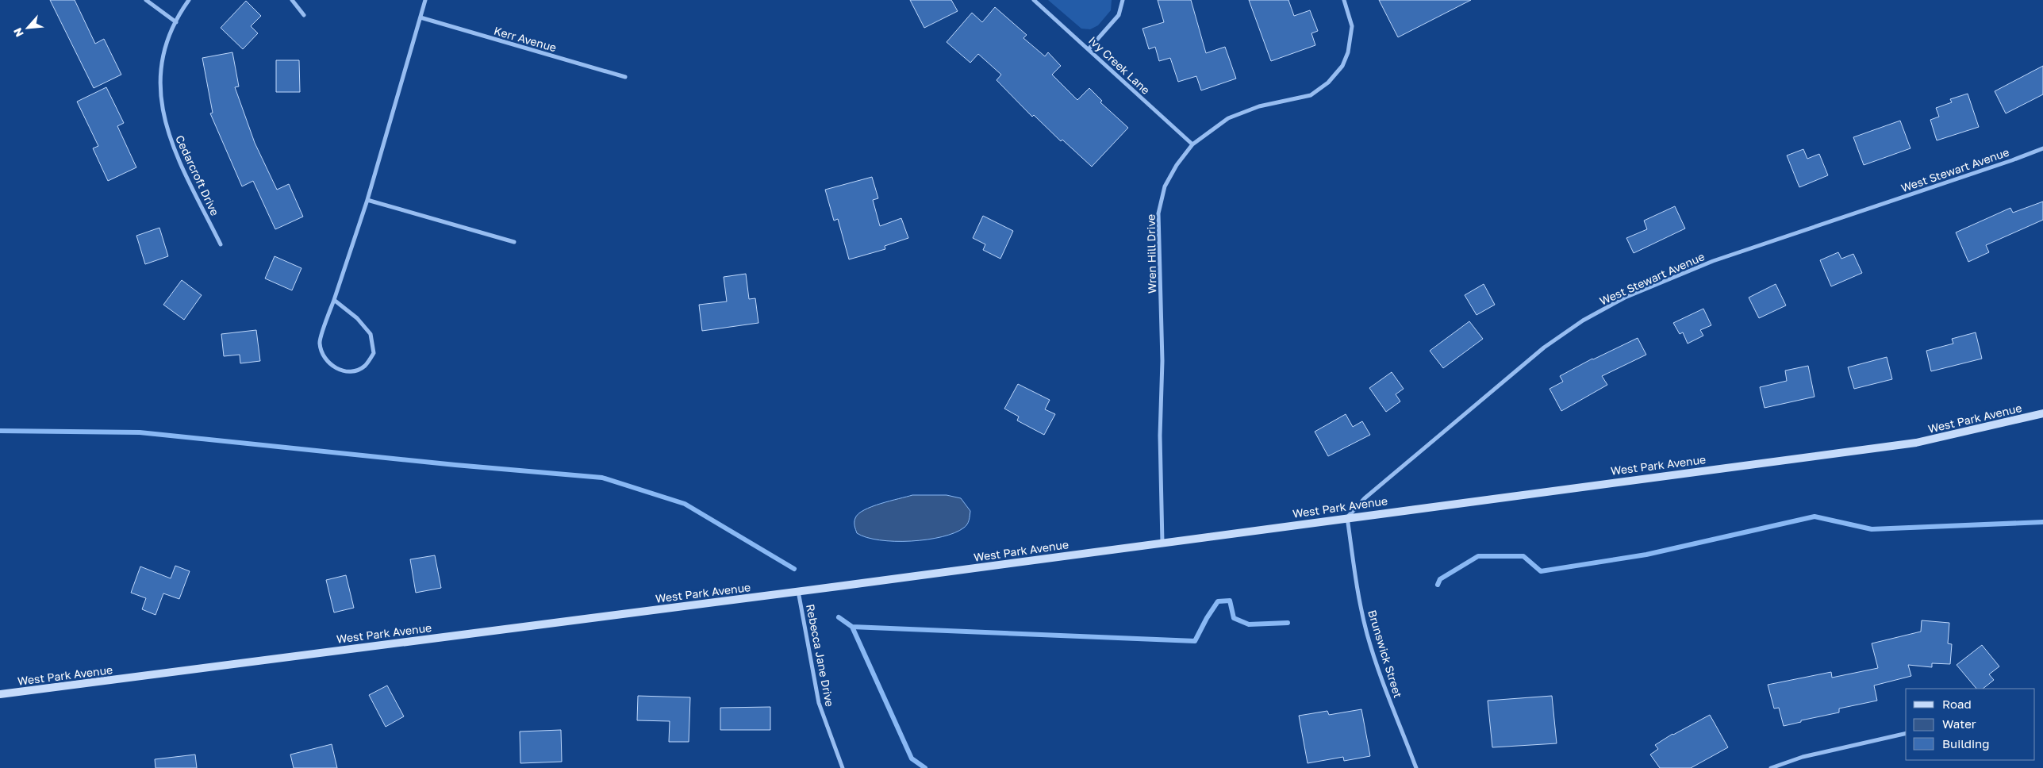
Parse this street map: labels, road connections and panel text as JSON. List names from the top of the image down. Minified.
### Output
{"streets":{"main road":["West Park Avenue"],"street":["Kerr Avenue","Ivy Creek Lane","West Stewart Avenue","Cedarcroft Drive","Wren Hill Drive","Brunswick Street","Rebecca Jane Drive"]},"crossings":[["Ivy Creek Lane","Wren Hill Drive"],["West Stewart Avenue","West Park Avenue"],["West Stewart Avenue","Brunswick Street"],["Wren Hill Drive","West Park Avenue"],["West Park Avenue","Brunswick Street"],["West Park Avenue","Rebecca Jane Drive"]],"legend":["Road","Water","Building"],"north":"bottom left"}
